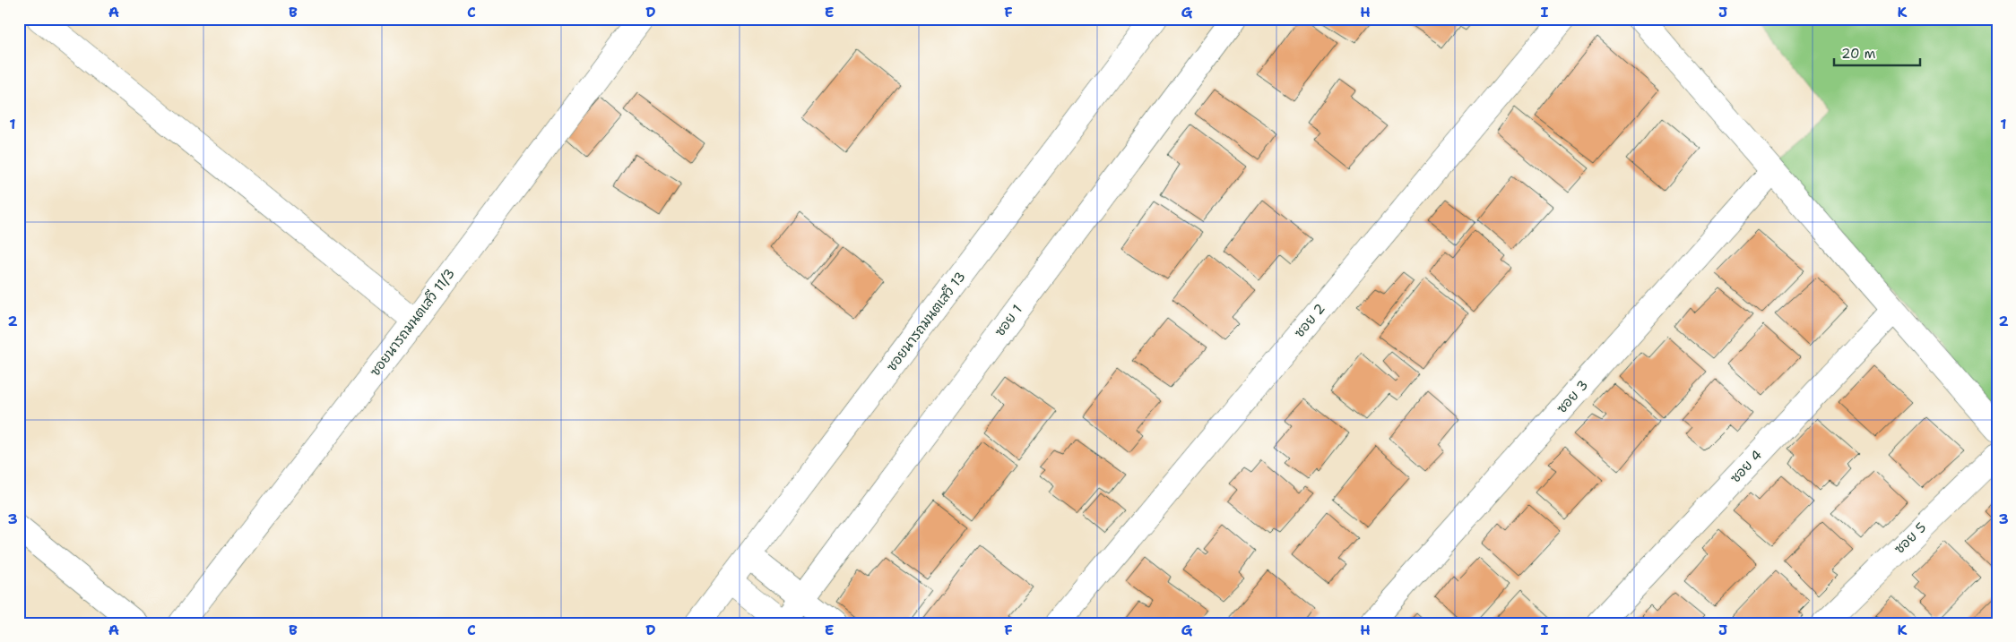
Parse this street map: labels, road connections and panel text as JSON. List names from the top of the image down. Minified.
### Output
{"streets":{"street":["ซอย 1","ซอย 2","ซอยนารถมนตเสวี 13","ซอยนารถมนตเสวี 11/3","ซอย 3","ซอย 4","ซอย 5"]},"scale_bar":"20 m","grid":{"columns":["A","B","C","D","E","F","G","H","I","J","K"],"rows":["1","2","3"]}}
